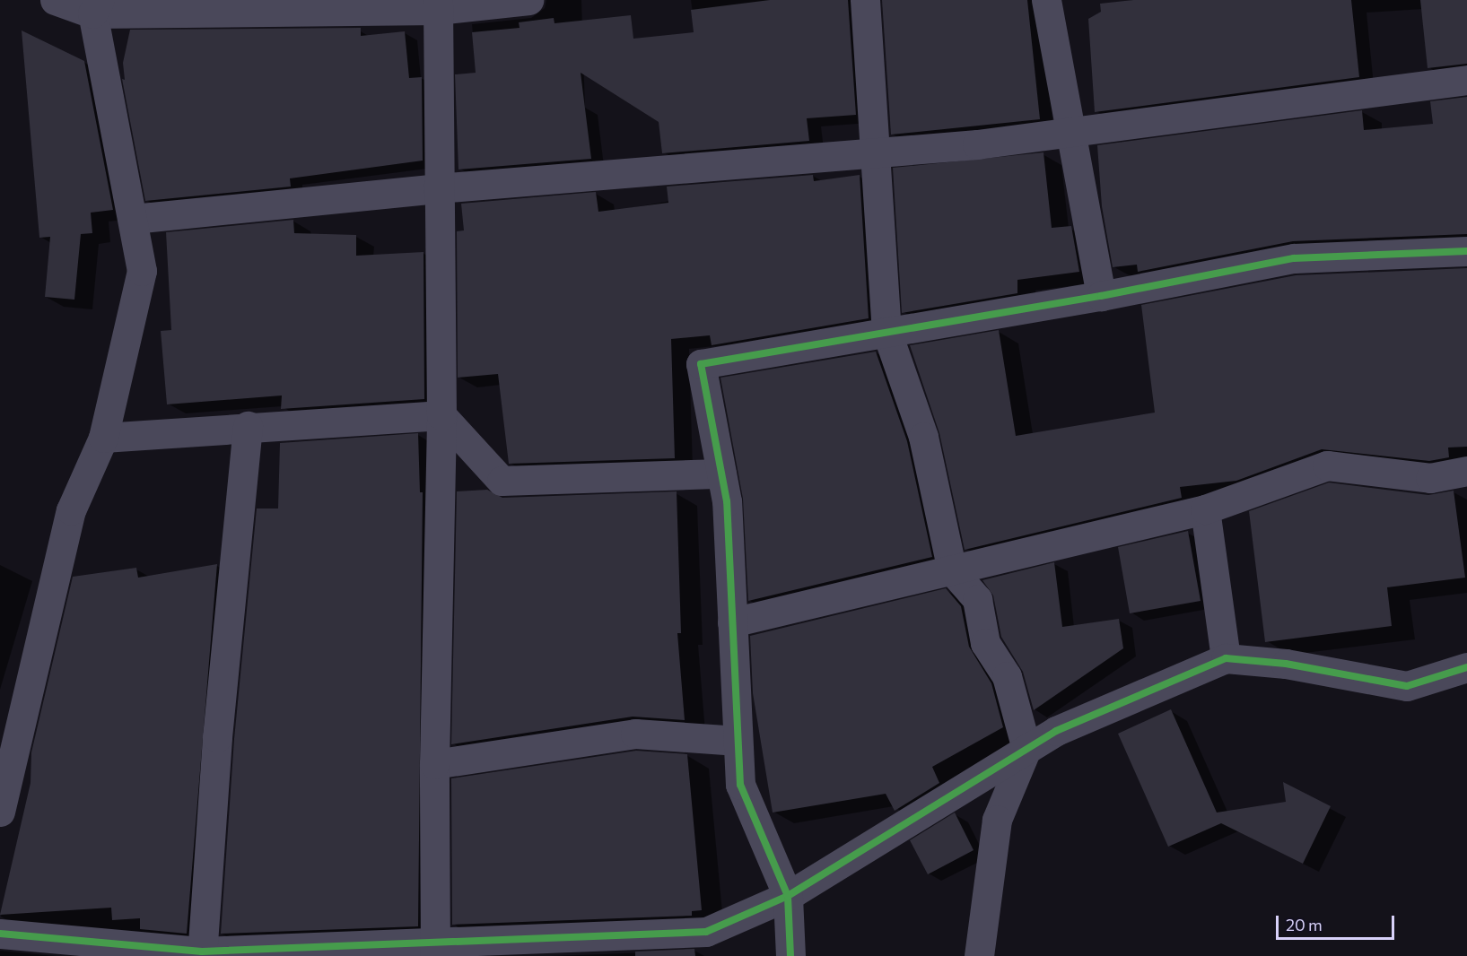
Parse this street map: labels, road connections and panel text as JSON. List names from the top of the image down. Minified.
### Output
{"scale_bar":"20 m"}
